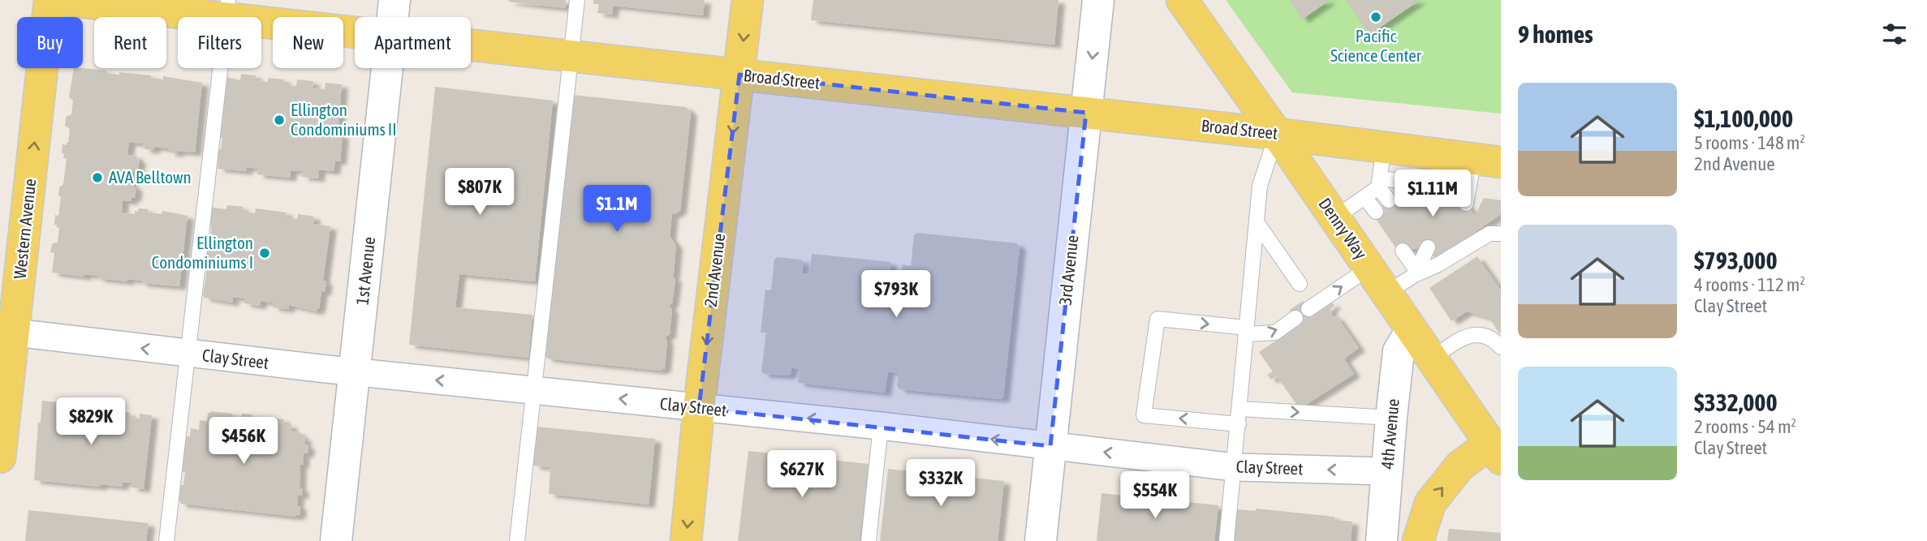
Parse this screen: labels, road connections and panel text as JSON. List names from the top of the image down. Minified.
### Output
{"streets":{"main road":["Broad Street","Western Avenue","Denny Way","2nd Avenue","3rd Avenue","1st Avenue","4th Avenue"],"street":["Clay Street"]},"crossings":[["Broad Street","Denny Way"],["Broad Street","2nd Avenue"],["Broad Street","3rd Avenue"],["Western Avenue","Clay Street"],["Denny Way","4th Avenue"],["2nd Avenue","Clay Street"],["3rd Avenue","Clay Street"],["1st Avenue","Clay Street"],["Clay Street","4th Avenue"]],"one_way":["Western Avenue","2nd Avenue","Clay Street"],"places":["Pacific Science Center","Ellington Condominiums II","AVA Belltown","Ellington Condominiums I"],"page":{"heading":"9 homes","chip":["Buy","Rent","Filters","New","Apartment"],"list":[{"name":"$1,100,000","note":"5 rooms · 148 m² · 2nd Avenue"},{"name":"$793,000","note":"4 rooms · 112 m² · Clay Street"},{"name":"$332,000","note":"2 rooms · 54 m² · Clay Street"}],"price":["$807K","$1.11M","$1.1M","$793K","$829K","$456K","$627K","$332K","$554K"]}}
